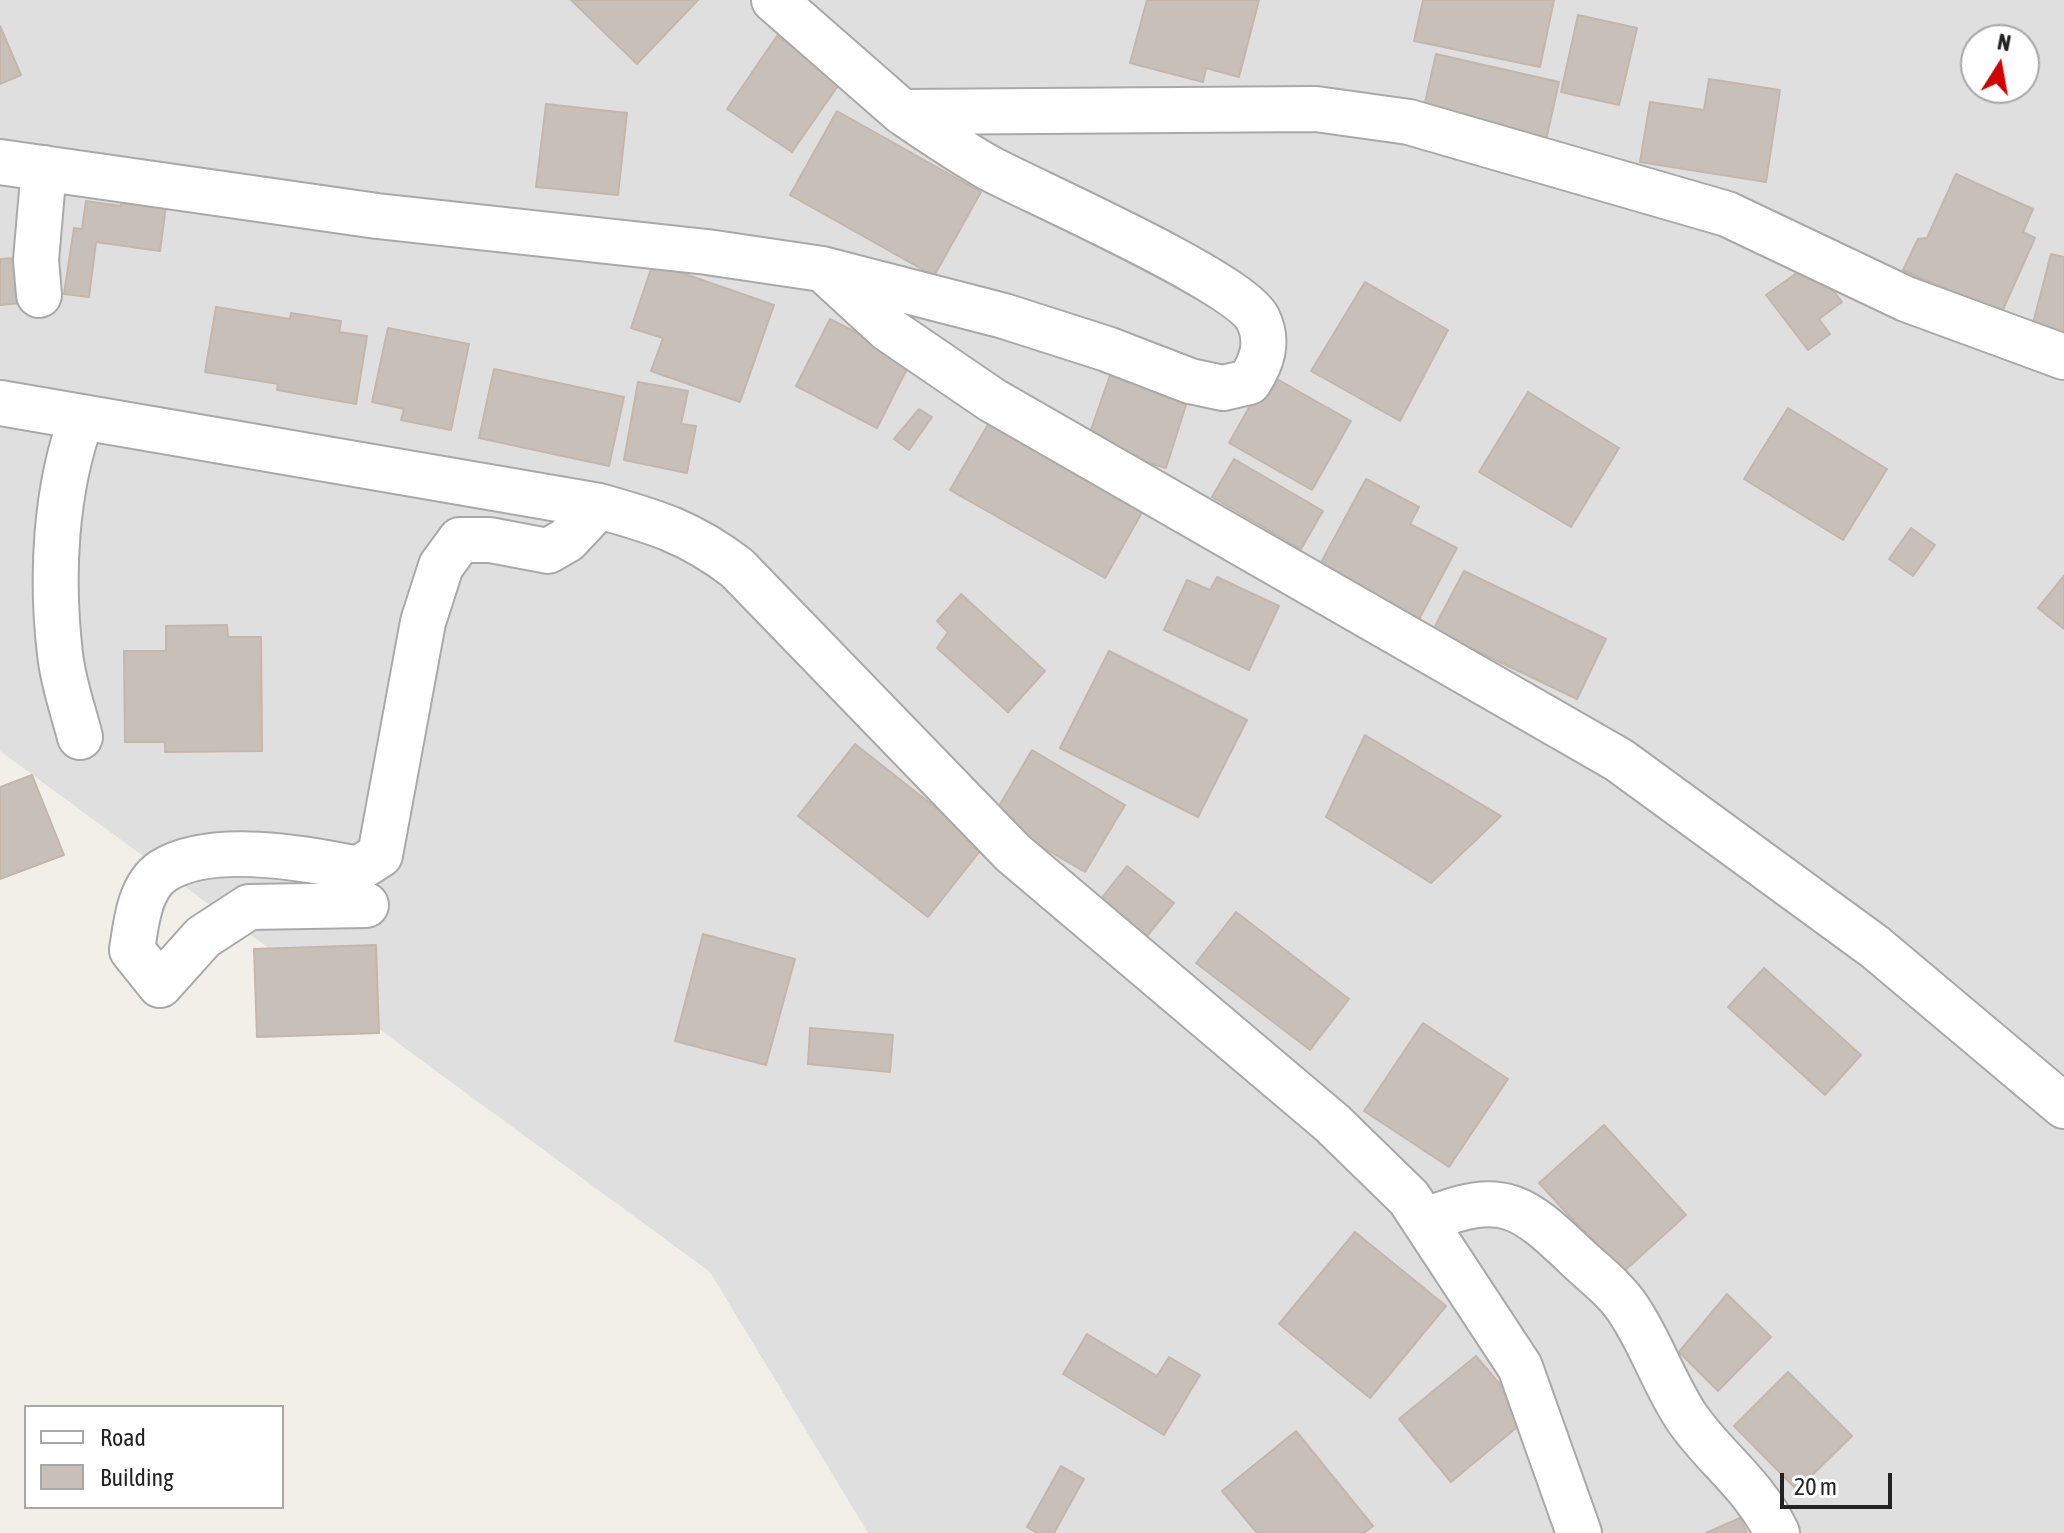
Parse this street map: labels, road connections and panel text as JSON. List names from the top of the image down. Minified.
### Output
{"legend":["Road","Building"],"scale_bar":"20 m","north":"top"}
